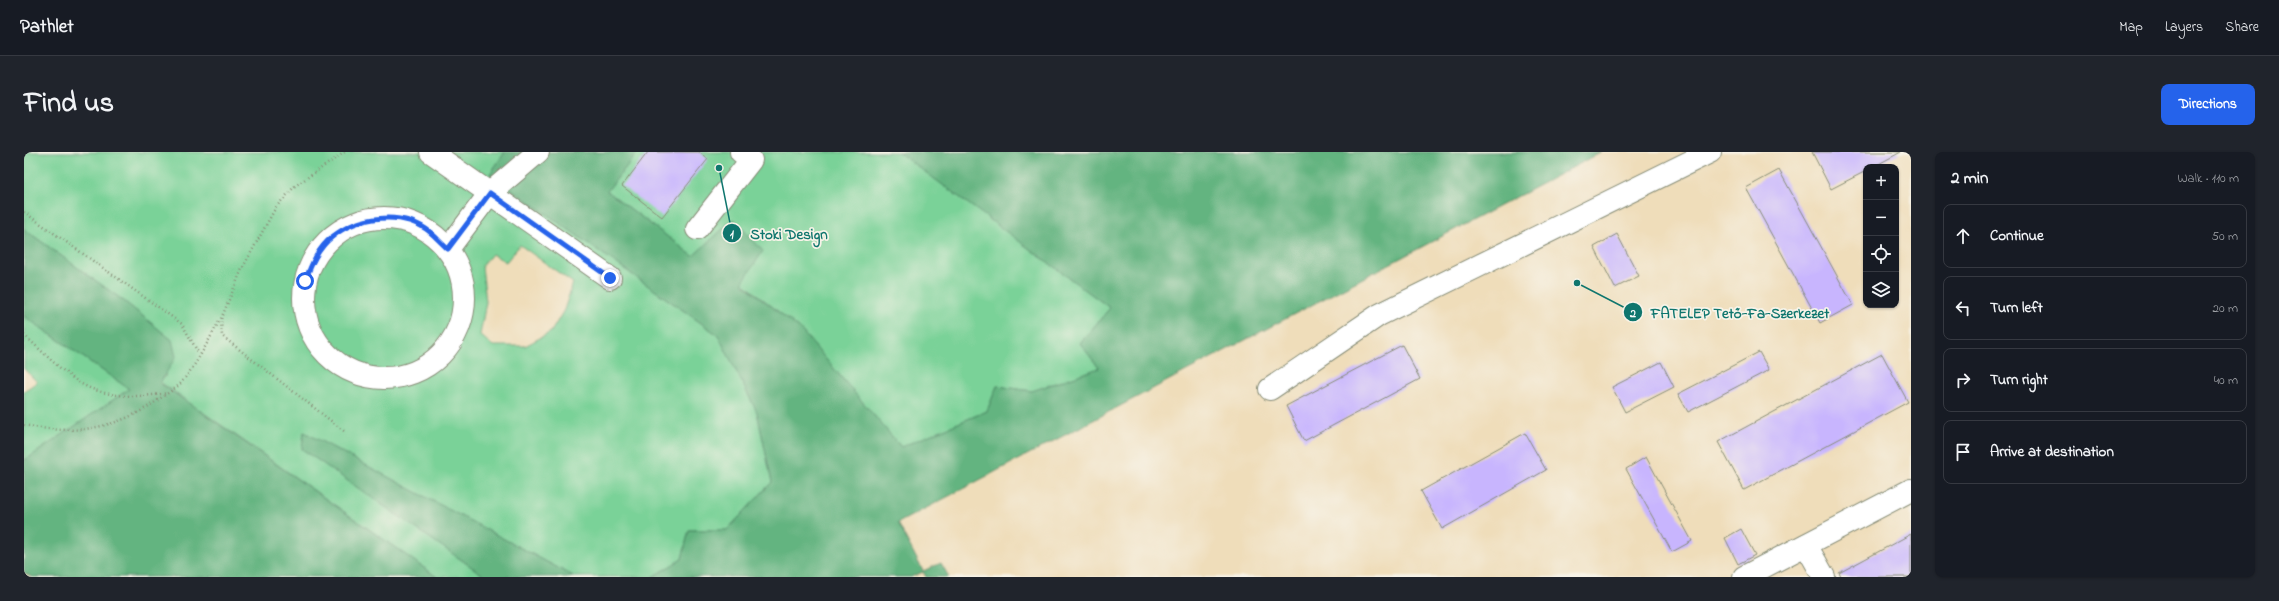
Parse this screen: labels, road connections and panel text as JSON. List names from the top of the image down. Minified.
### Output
{"places":["Stoki Design","FATELEP Tető-Fa-Szerkezet"],"page":{"header":"Pathlet","nav":["Map","Layers","Share"],"title":"Find us","buttons":"Directions","heading":["2 min","Walk · 110 m"],"map_buttons":["+","−"],"list":[["Continue","50 m"],["Turn left","20 m"],["Turn right","40 m"],"Arrive at destination"]}}
